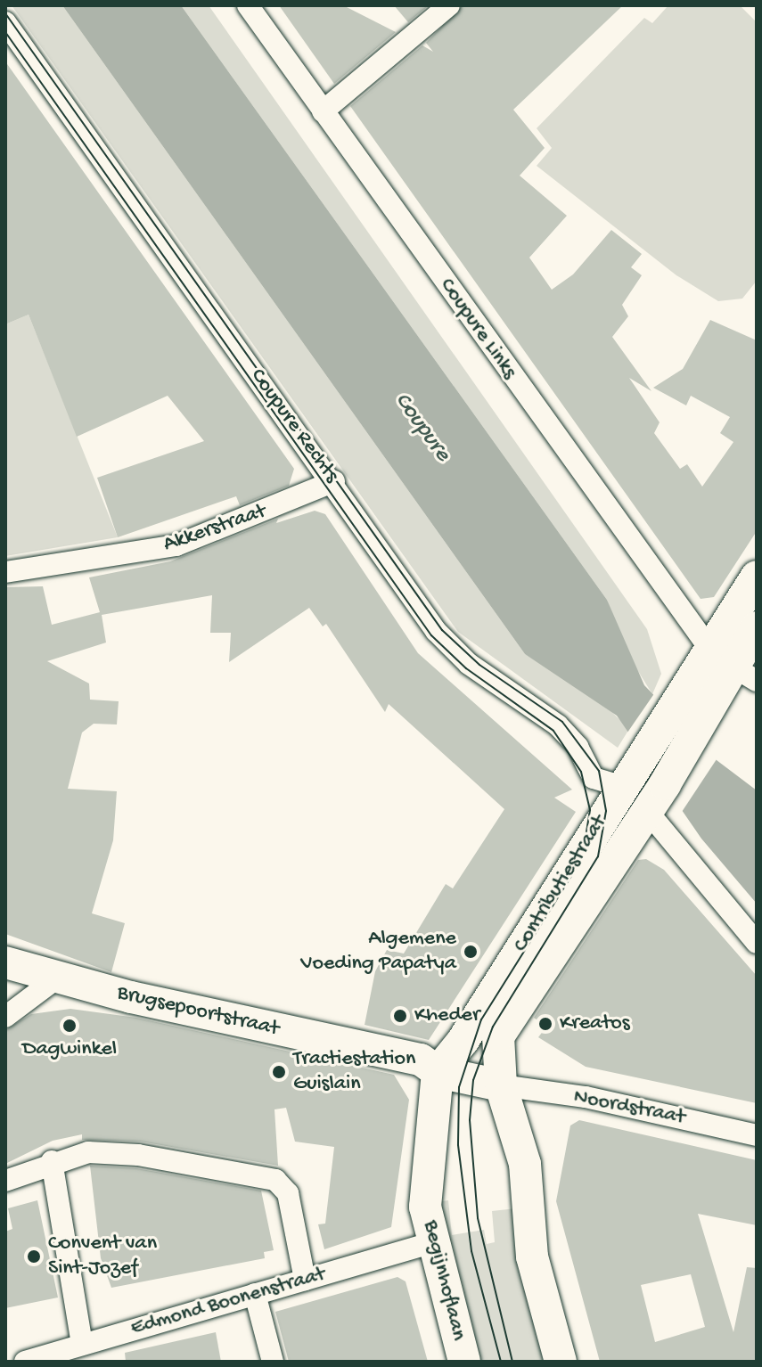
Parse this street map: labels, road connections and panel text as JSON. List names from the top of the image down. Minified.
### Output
{"streets":{"main road":["Contributiestraat","Brugsepoortstraat","Begijnhoflaan"],"street":["Coupure Links","Coupure Rechts","Akkerstraat","Noordstraat","Edmond Boonenstraat"]},"crossings":[["Coupure Links","Contributiestraat"],["Coupure Rechts","Akkerstraat"],["Coupure Rechts","Contributiestraat"],["Contributiestraat","Brugsepoortstraat"],["Contributiestraat","Noordstraat"],["Contributiestraat","Begijnhoflaan"],["Brugsepoortstraat","Noordstraat"],["Brugsepoortstraat","Begijnhoflaan"],["Begijnhoflaan","Edmond Boonenstraat"]],"water":["Coupure"],"places":["Algemene Voeding Papatya","Kheder","Kreatos","Dagwinkel","Tractiestation Guislain","Convent van Sint-Jozef"]}
